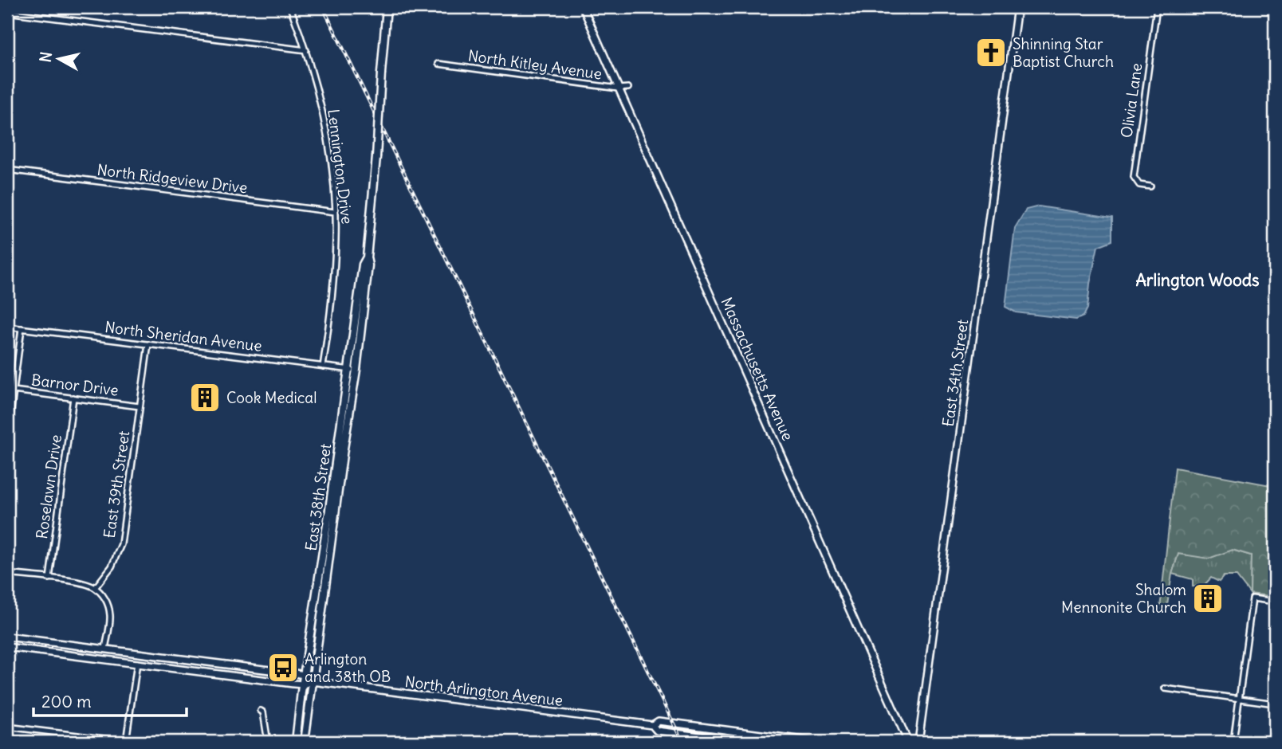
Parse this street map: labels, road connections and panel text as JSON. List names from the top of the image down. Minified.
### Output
{"streets":{"main road":["Massachusetts Avenue","East 34th Street","East 38th Street","North Arlington Avenue"],"street":["North Kitley Avenue","Olivia Lane","Lennington Drive","North Ridgeview Drive","North Sheridan Avenue","Barnor Drive","East 39th Street","Roselawn Drive"]},"crossings":[["North Kitley Avenue","Massachusetts Avenue"],["Lennington Drive","North Ridgeview Drive"],["Lennington Drive","North Sheridan Avenue"],["North Sheridan Avenue","East 39th Street"],["North Sheridan Avenue","East 38th Street"],["Barnor Drive","East 39th Street"],["Barnor Drive","Roselawn Drive"],["East 38th Street","North Arlington Avenue"]],"districts":["Arlington Woods"],"places":{"church":["Shinning Star Baptist Church"],"building":["Cook Medical","Shalom Mennonite Church"],"bus stop":["Arlington and 38th OB"]},"scale_bar":"200 m","north":"left"}
